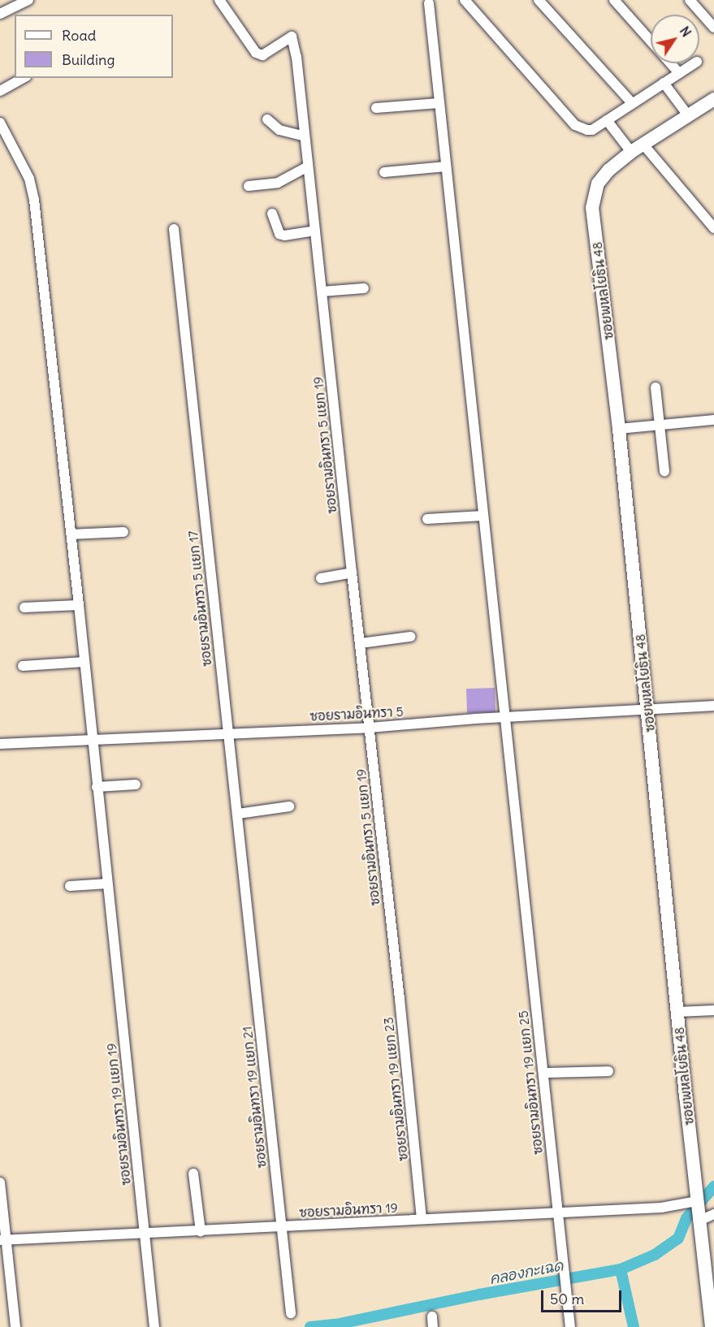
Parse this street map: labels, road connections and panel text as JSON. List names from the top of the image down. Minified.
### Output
{"streets":{"street":["ซอยพหลโยธิน 48","ซอยรามอินทรา 5 แยก 19","ซอยรามอินทรา 5 แยก 17","ซอยรามอินทรา 5","ซอยรามอินทรา 19 แยก 25","ซอยรามอินทรา 19 แยก 23","ซอยรามอินทรา 19 แยก 21","ซอยรามอินทรา 19 แยก 19","ซอยรามอินทรา 19"]},"crossings":[["ซอยพหลโยธิน 48","ซอยรามอินทรา 5"],["ซอยพหลโยธิน 48","ซอยรามอินทรา 19"],["ซอยรามอินทรา 5 แยก 19","ซอยรามอินทรา 5"],["ซอยรามอินทรา 5 แยก 19","ซอยรามอินทรา 19 แยก 23"],["ซอยรามอินทรา 5 แยก 17","ซอยรามอินทรา 5"],["ซอยรามอินทรา 5 แยก 17","ซอยรามอินทรา 19 แยก 21"],["ซอยรามอินทรา 5","ซอยรามอินทรา 19 แยก 25"],["ซอยรามอินทรา 5","ซอยรามอินทรา 19 แยก 19"],["ซอยรามอินทรา 19 แยก 25","ซอยรามอินทรา 19"],["ซอยรามอินทรา 19 แยก 23","ซอยรามอินทรา 19"],["ซอยรามอินทรา 19 แยก 21","ซอยรามอินทรา 19"],["ซอยรามอินทรา 19 แยก 19","ซอยรามอินทรา 19"]],"water":["คลองกะเฉด"],"legend":["Road","Building"],"scale_bar":"50 m","north":"top right"}
